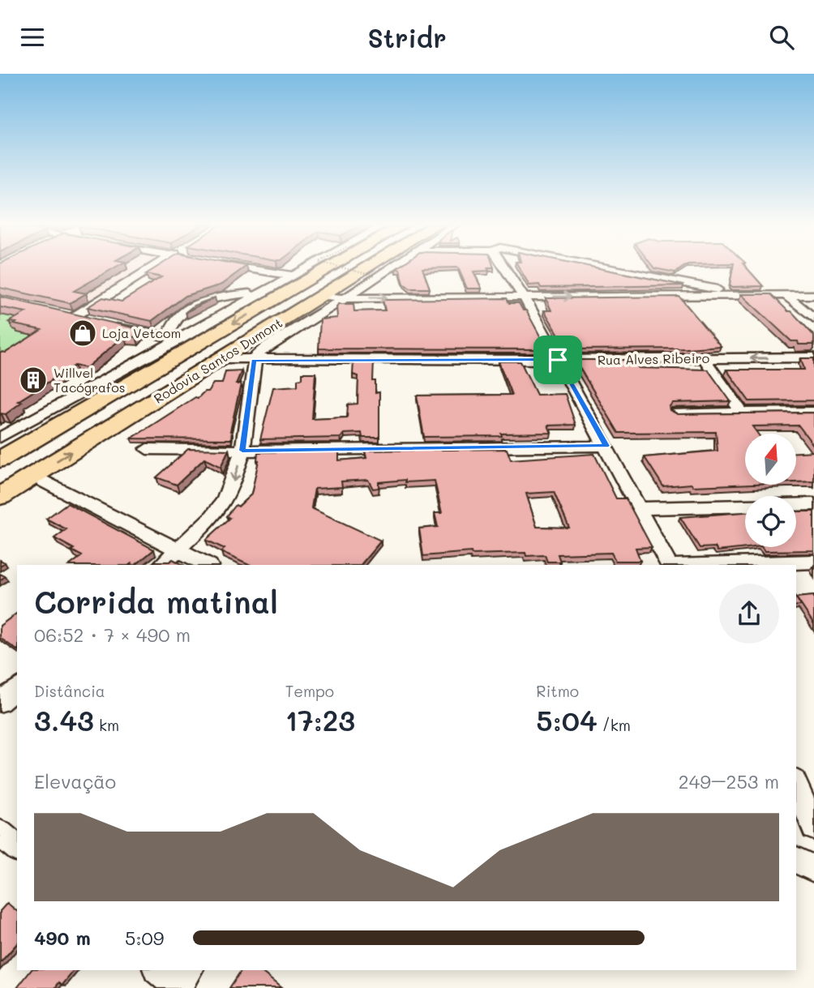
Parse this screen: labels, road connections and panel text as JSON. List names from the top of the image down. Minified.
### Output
{"streets":{"highway":["Rodovia Santos Dumont"],"street":["Rua Alves Ribeiro"]},"crossings":[["Rua Alves Ribeiro","Rodovia Santos Dumont"]],"places":{"shop":["Loja Vetcom"],"building":["Willvel Tacógrafos"]},"north":"top","page":{"header":"Stridr","heading":["Corrida matinal","06:52 · 7 × 490 m"],"stats":[["Distância","3.43 km"],["Tempo","17:23"],["Ritmo","5:04 /km"]],"chart":["Elevação","249–253 m"],"list":[{"name":"490 m","note":"5:09"}]}}
